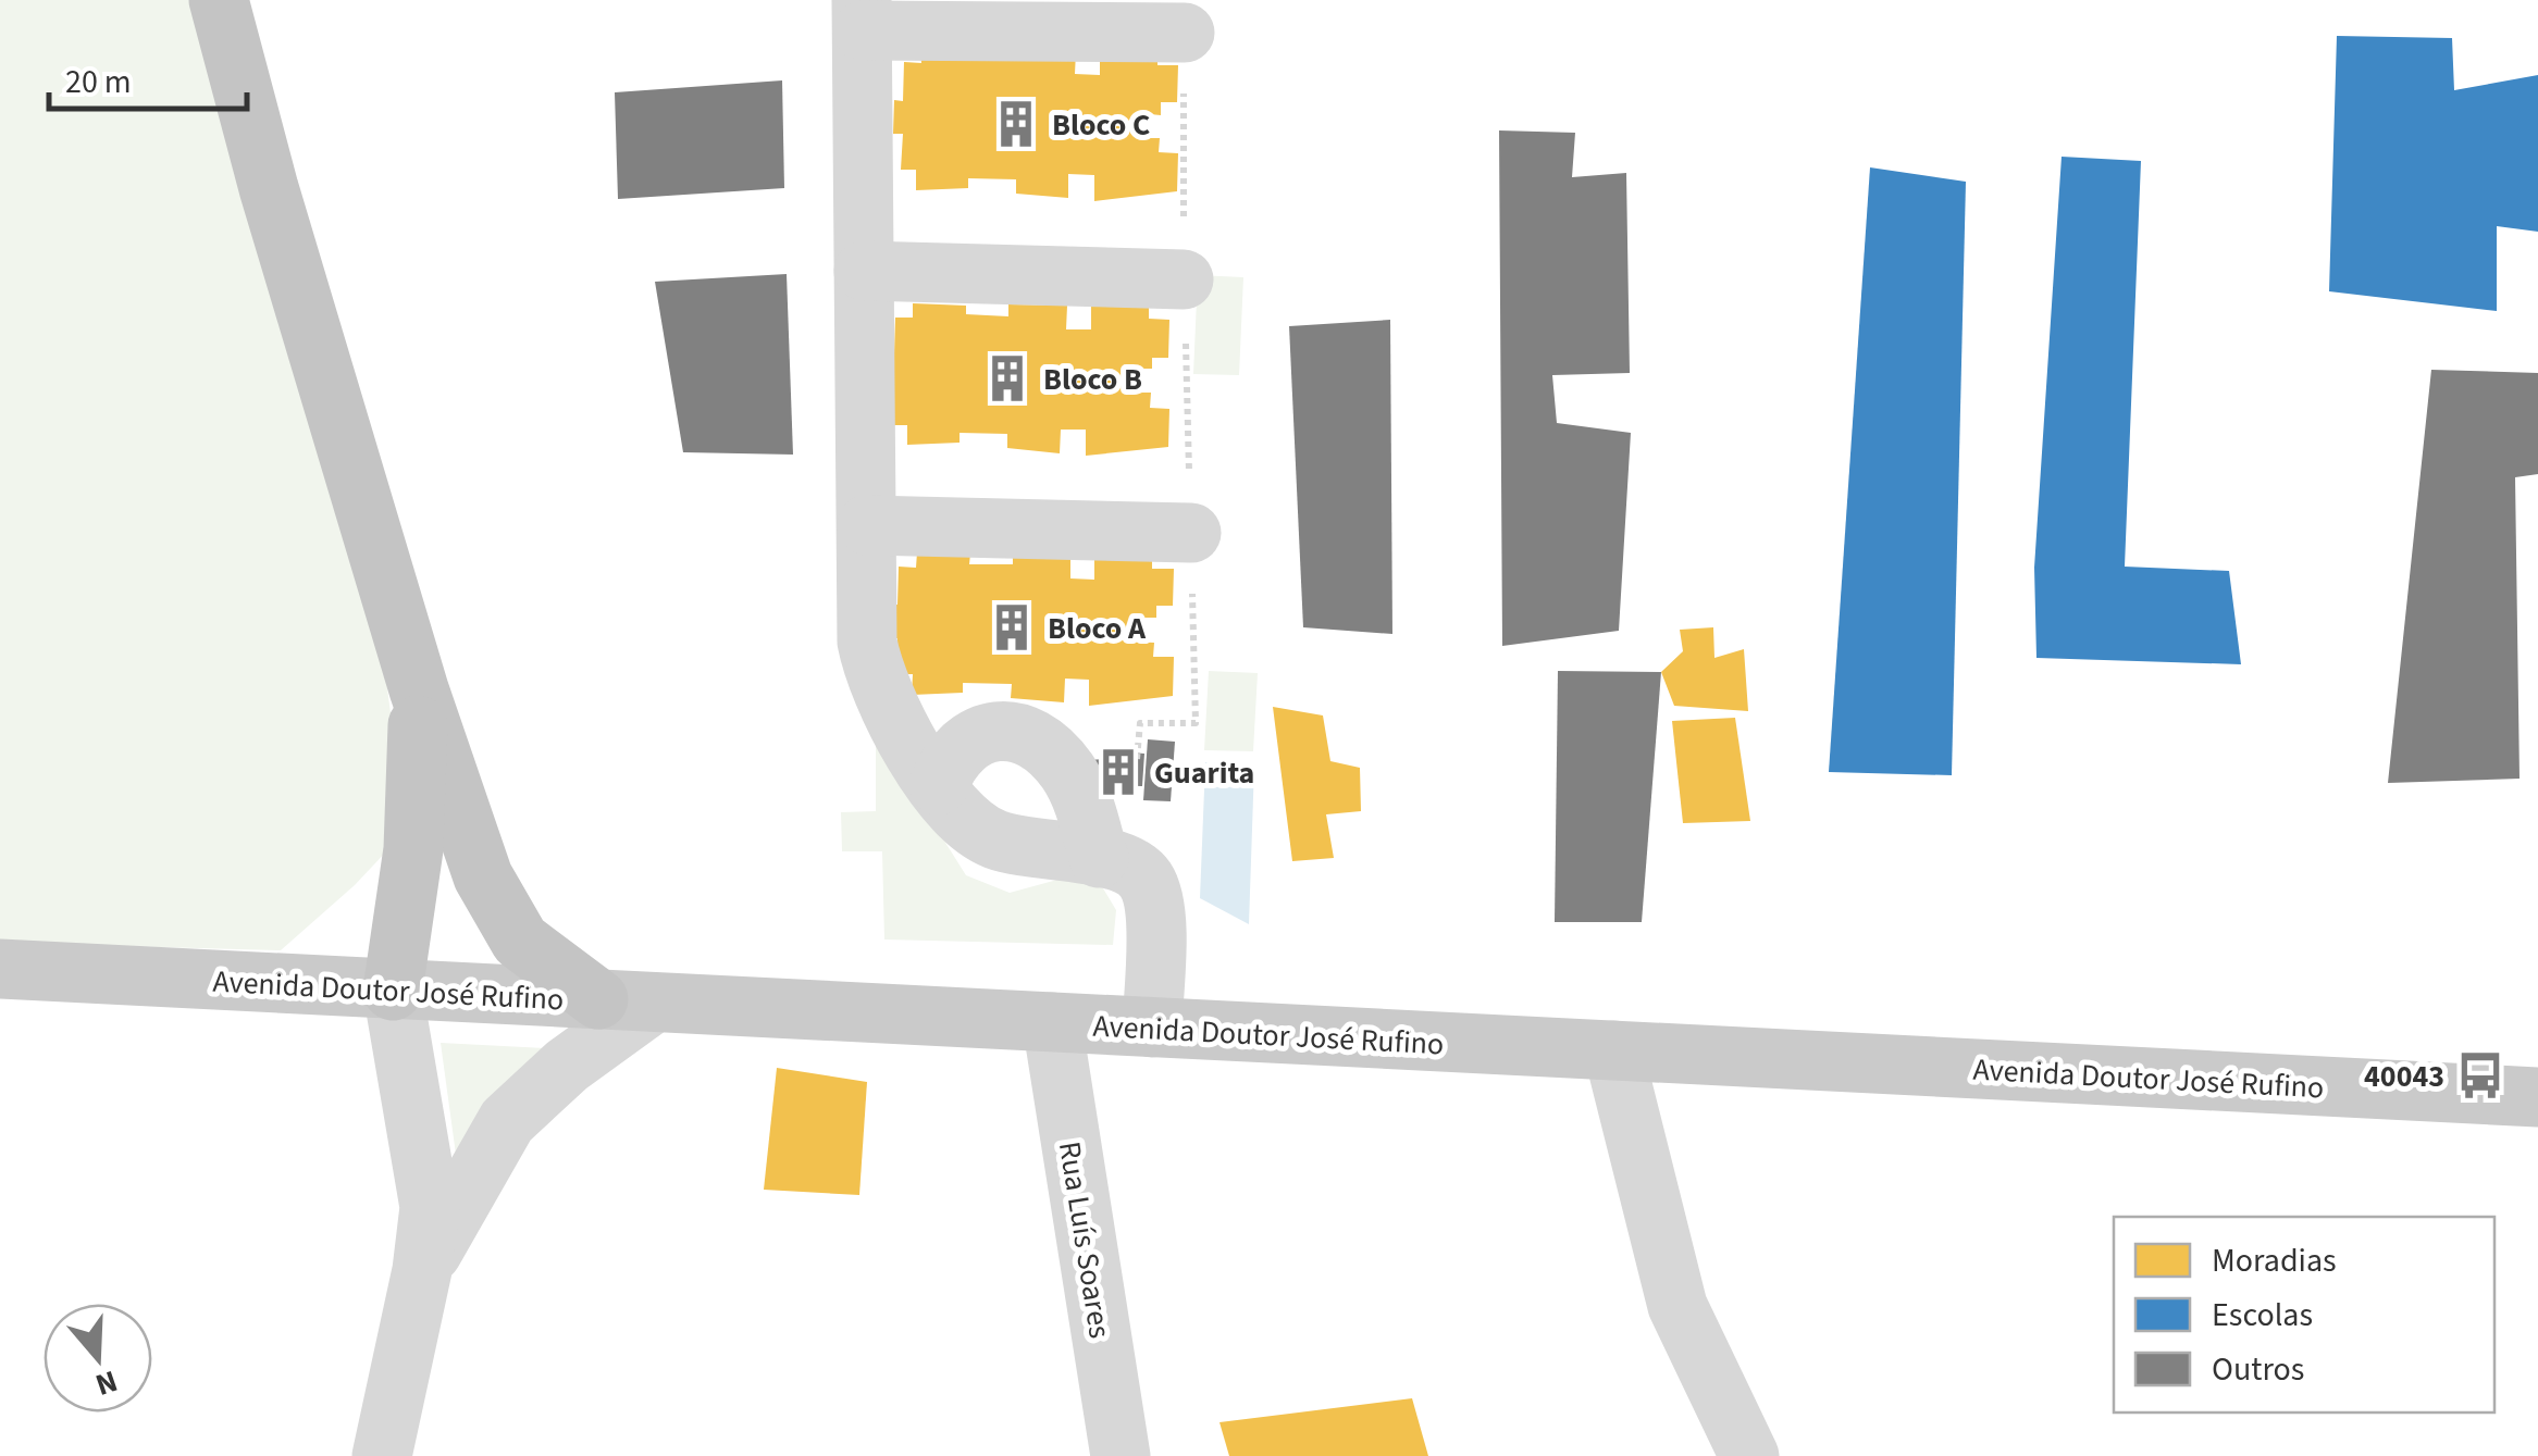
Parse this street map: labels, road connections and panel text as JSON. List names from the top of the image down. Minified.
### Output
{"streets":{"main road":["Avenida Doutor José Rufino"],"street":["Rua Luís Soares"]},"crossings":[["Avenida Doutor José Rufino","Rua Luís Soares"]],"places":{"building":["Bloco C","Bloco B","Bloco A","Guarita"],"bus stop":["40043"]},"legend":["Moradias","Escolas","Outros"],"scale_bar":"20 m","north":"bottom"}
